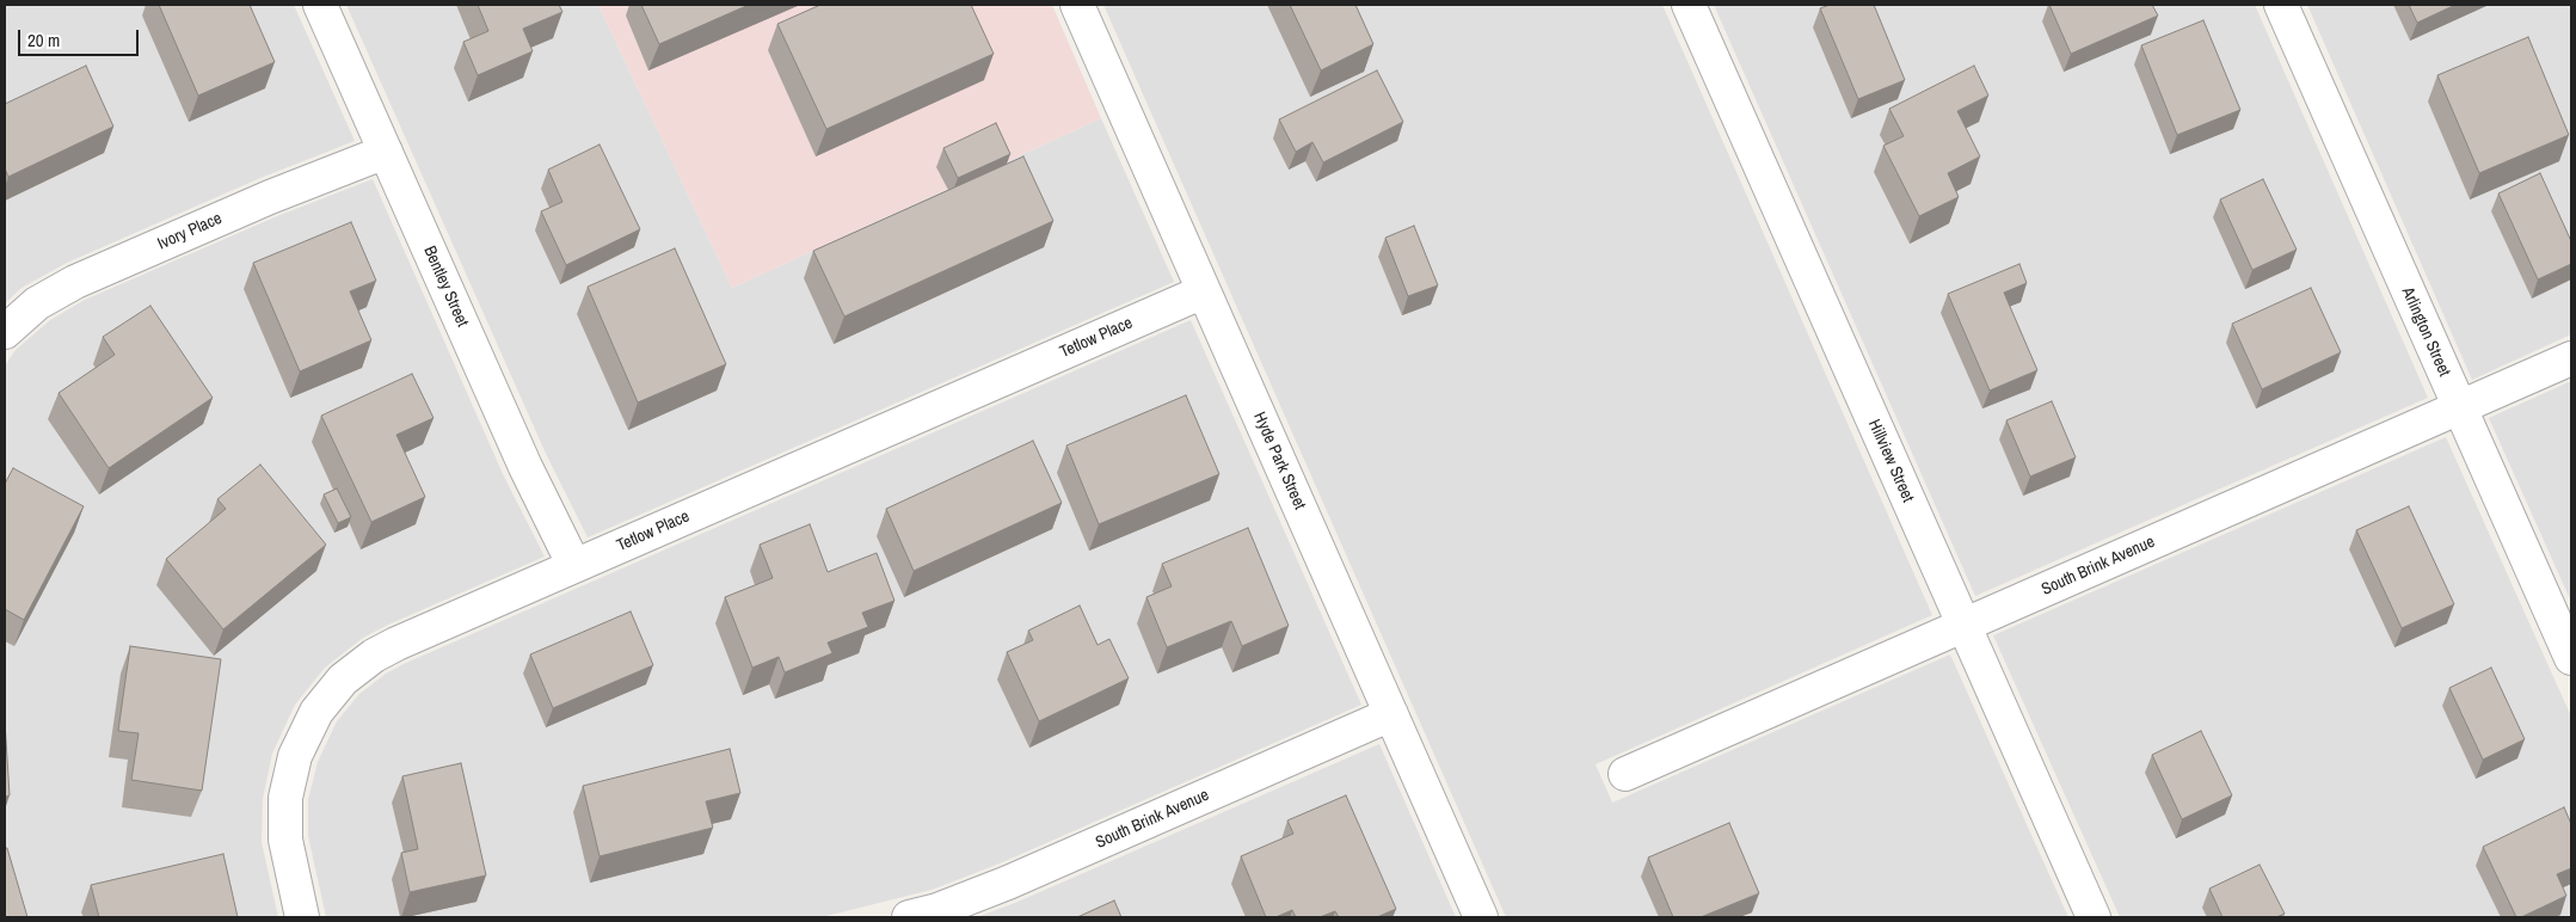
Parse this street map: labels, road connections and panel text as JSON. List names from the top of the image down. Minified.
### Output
{"streets":{"street":["Ivory Place","Bentley Street","Arlington Street","Tetlow Place","Hyde Park Street","Hillview Street","South Brink Avenue"]},"crossings":[["Ivory Place","Bentley Street"],["Bentley Street","Tetlow Place"],["Arlington Street","South Brink Avenue"],["Tetlow Place","Hyde Park Street"],["Hyde Park Street","South Brink Avenue"],["Hillview Street","South Brink Avenue"]],"scale_bar":"20 m"}
